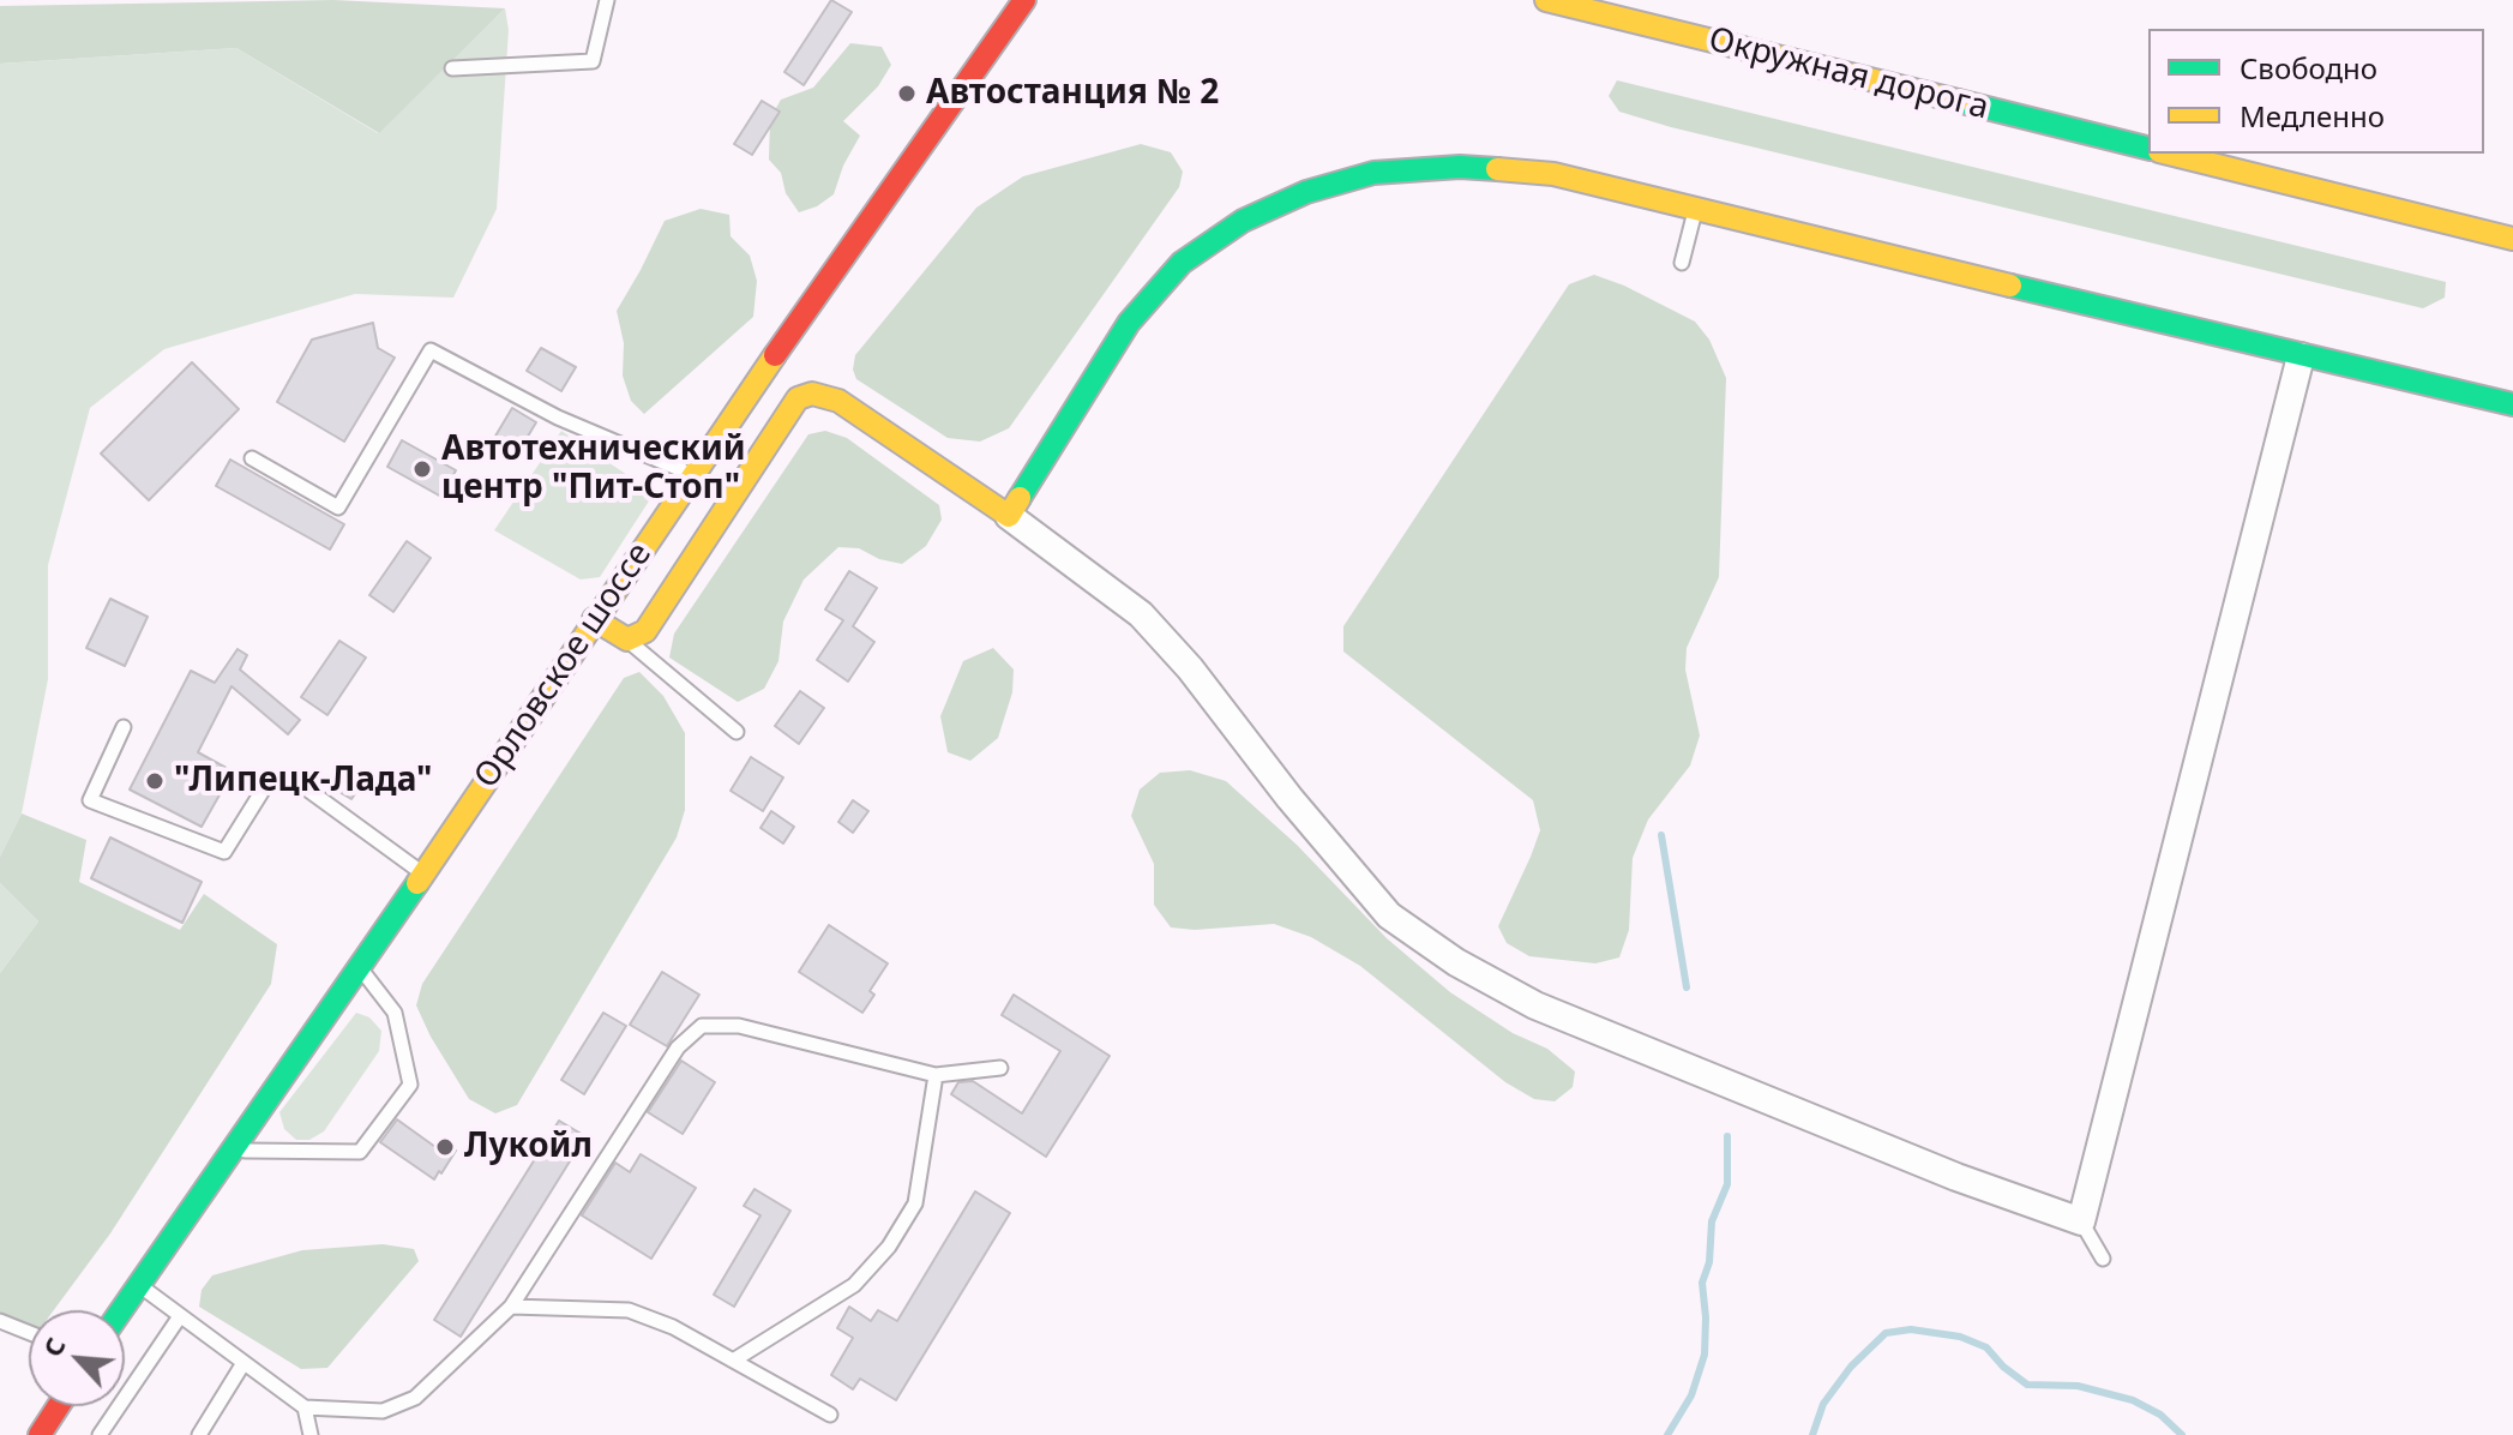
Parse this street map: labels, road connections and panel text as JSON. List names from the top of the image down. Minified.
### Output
{"streets":{"main road":["Окружная дорога","Орловское шоссе"]},"places":["Автостанция № 2","Автотехнический центр \"Пит-Стоп\"","\"Липецк-Лада\"","Лукойл"],"legend":["Свободно","Медленно"],"north":"top left"}
